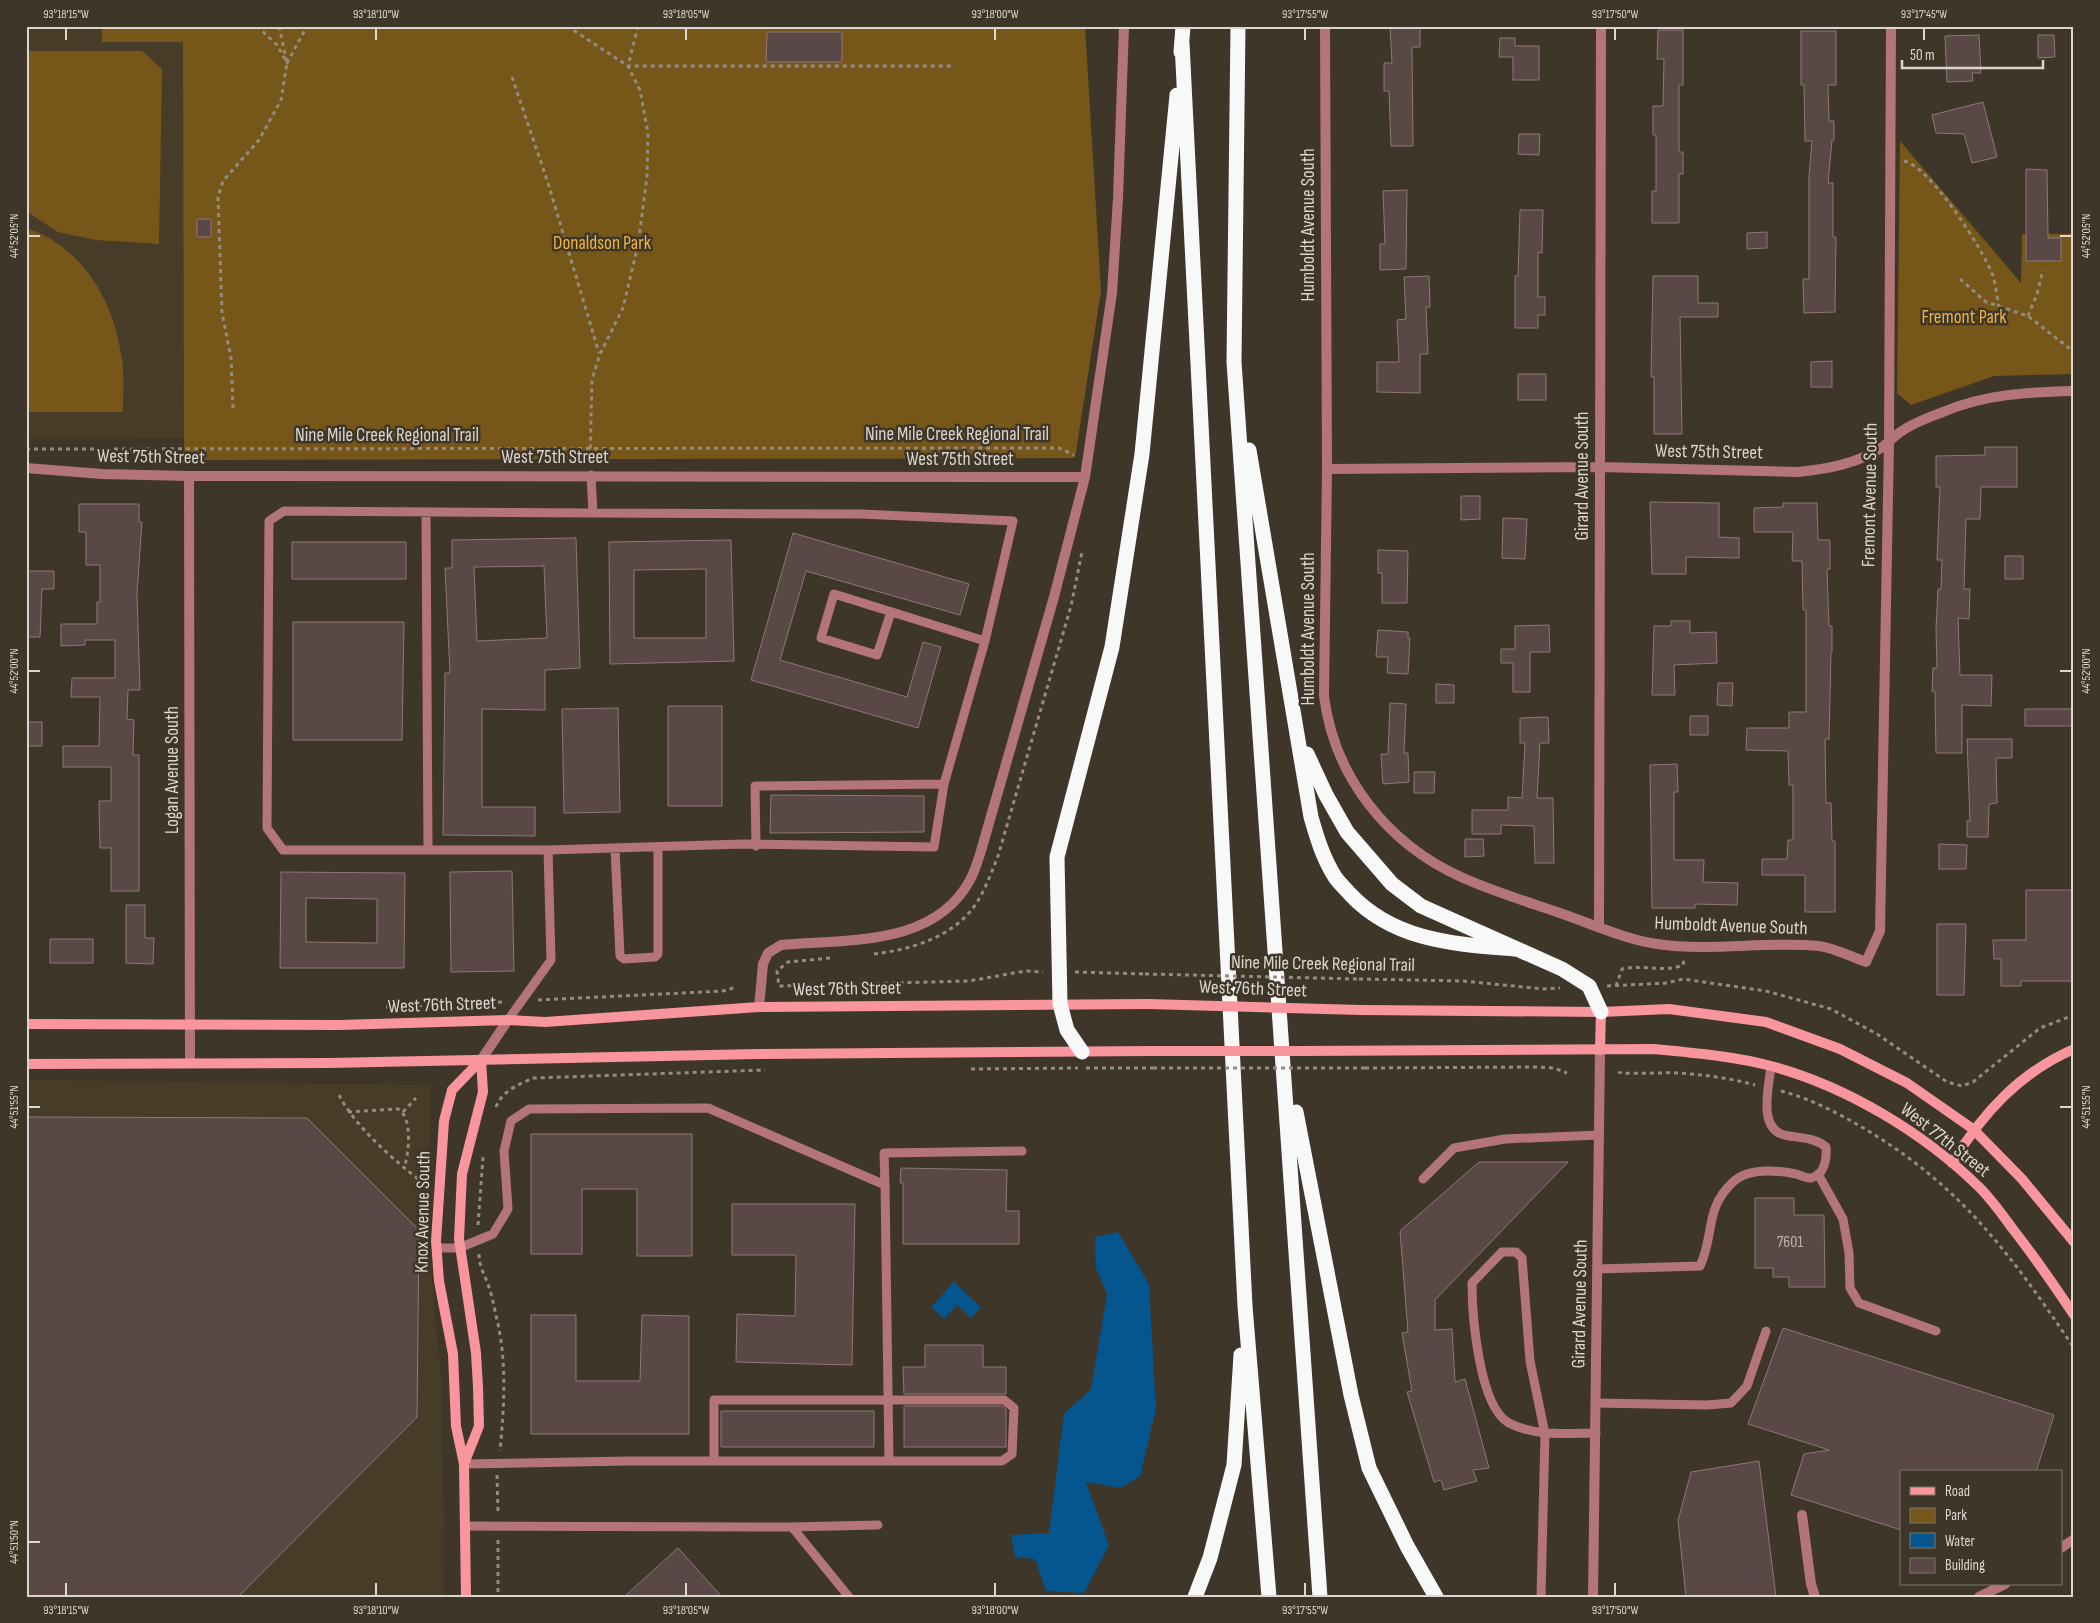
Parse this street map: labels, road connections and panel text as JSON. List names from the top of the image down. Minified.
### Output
{"streets":{"street":["Humboldt Avenue South","West 75th Street","Girard Avenue South","Fremont Avenue South","Logan Avenue South","West 76th Street","West 77th Street","Knox Avenue South"],"path":["Nine Mile Creek Regional Trail"]},"crossings":[["Humboldt Avenue South","West 75th Street"],["Humboldt Avenue South","Girard Avenue South"],["Humboldt Avenue South","Fremont Avenue South"],["West 75th Street","Girard Avenue South"],["West 75th Street","Fremont Avenue South"],["West 75th Street","Logan Avenue South"],["Girard Avenue South","West 76th Street"],["Girard Avenue South","West 77th Street"],["Logan Avenue South","West 76th Street"],["West 76th Street","West 77th Street"],["West 76th Street","Knox Avenue South"]],"parks":["Donaldson Park","Fremont Park"],"house_numbers":["7601"],"legend":["Road","Park","Water","Building"],"scale_bar":"50 m","coordinates":["93°18'15\"W","93°18'10\"W","93°18'05\"W","93°18'00\"W","93°17'55\"W","93°17'50\"W","93°17'45\"W","44°52'05\"N","44°52'00\"N","44°51'55\"N","44°51'50\"N"]}
